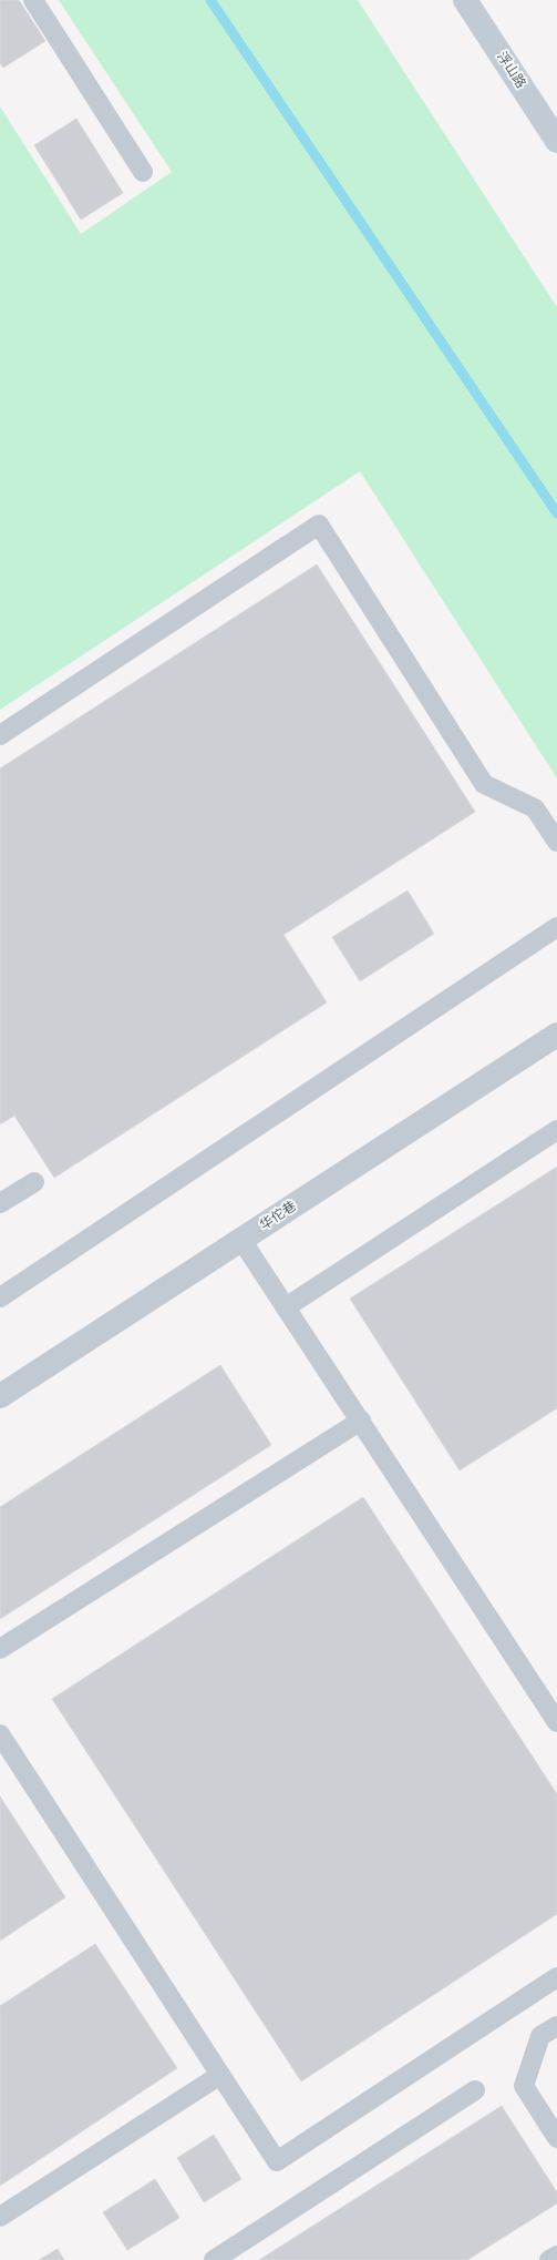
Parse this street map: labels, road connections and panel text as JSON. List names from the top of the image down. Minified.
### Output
{"streets":{"street":["浮山路","华佗巷"]}}
